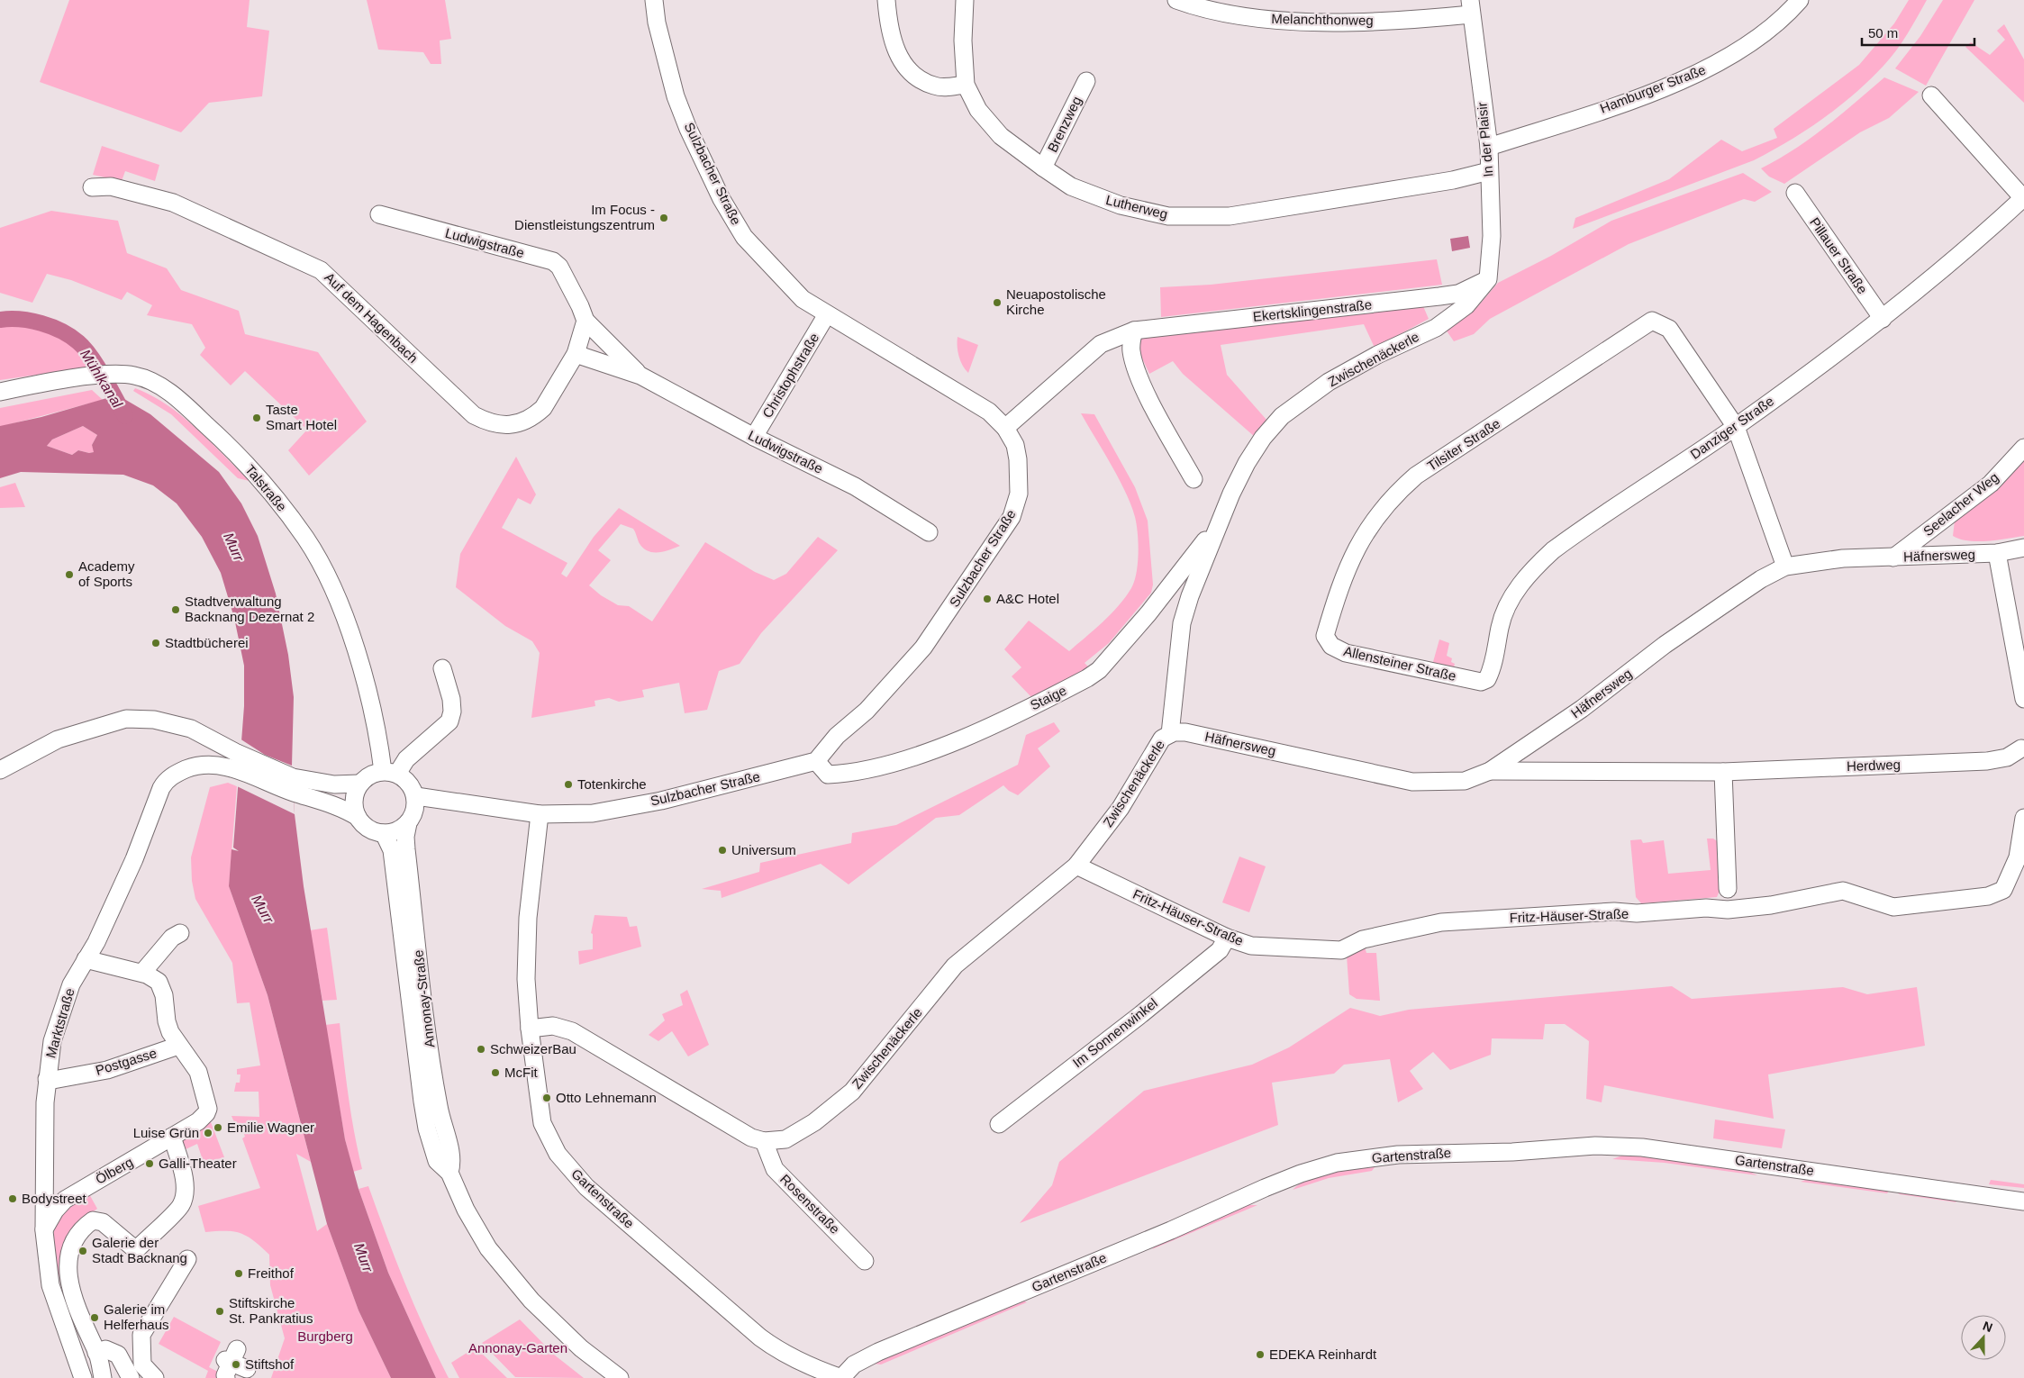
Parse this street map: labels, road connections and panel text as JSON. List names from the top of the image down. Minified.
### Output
{"streets":{"street":["Melanchthonweg","Hamburger Straße","Brenzweg","In der Plaisir","Sulzbacher Straße","Lutherweg","Ludwigstraße","Pillauer Straße","Ekertsklingenstraße","Auf dem Hagenbach","Zwischenäckerle","Christophstraße","Danziger Straße","Tilsiter Straße","Talstraße","Seelacher Weg","Häfnersweg","Allensteiner Straße","Staige","Herdweg","Fritz-Häuser-Straße","Annonay-Straße","Marktstraße","Im Sonnenwinkel","Postgasse","Gartenstraße","Ölberg","Rosenstraße"]},"crossings":[["Melanchthonweg","In der Plaisir"],["Hamburger Straße","In der Plaisir"],["Brenzweg","Lutherweg"],["In der Plaisir","Lutherweg"],["In der Plaisir","Ekertsklingenstraße"],["In der Plaisir","Zwischenäckerle"],["Sulzbacher Straße","Ekertsklingenstraße"],["Sulzbacher Straße","Christophstraße"],["Sulzbacher Straße","Talstraße"],["Sulzbacher Straße","Staige"],["Sulzbacher Straße","Annonay-Straße"],["Sulzbacher Straße","Gartenstraße"],["Ludwigstraße","Auf dem Hagenbach"],["Ludwigstraße","Christophstraße"],["Pillauer Straße","Danziger Straße"],["Ekertsklingenstraße","Zwischenäckerle"],["Zwischenäckerle","Häfnersweg"],["Zwischenäckerle","Staige"],["Zwischenäckerle","Fritz-Häuser-Straße"],["Zwischenäckerle","Gartenstraße"],["Zwischenäckerle","Rosenstraße"],["Danziger Straße","Tilsiter Straße"],["Danziger Straße","Allensteiner Straße"],["Tilsiter Straße","Allensteiner Straße"],["Talstraße","Annonay-Straße"],["Seelacher Weg","Häfnersweg"],["Häfnersweg","Herdweg"],["Fritz-Häuser-Straße","Im Sonnenwinkel"],["Marktstraße","Postgasse"],["Marktstraße","Ölberg"],["Postgasse","Ölberg"]],"water":["Mühlkanal","Murr"],"parks":["Burgberg","Annonay-Garten"],"places":["Im Focus - Dienstleistungszentrum","Neuapostolische Kirche","Taste Smart Hotel","Academy of Sports","A&C Hotel","Stadtverwaltung Backnang Dezernat 2","Stadtbücherei","Totenkirche","Universum","SchweizerBau","McFit","Otto Lehnemann","Emilie Wagner","Luise Grün","Galli-Theater","Bodystreet","Galerie der Stadt Backnang","Freithof","Stiftskirche St. Pankratius","Galerie im Helferhaus","EDEKA Reinhardt","Stiftshof"],"scale_bar":"50 m","north":"top"}
